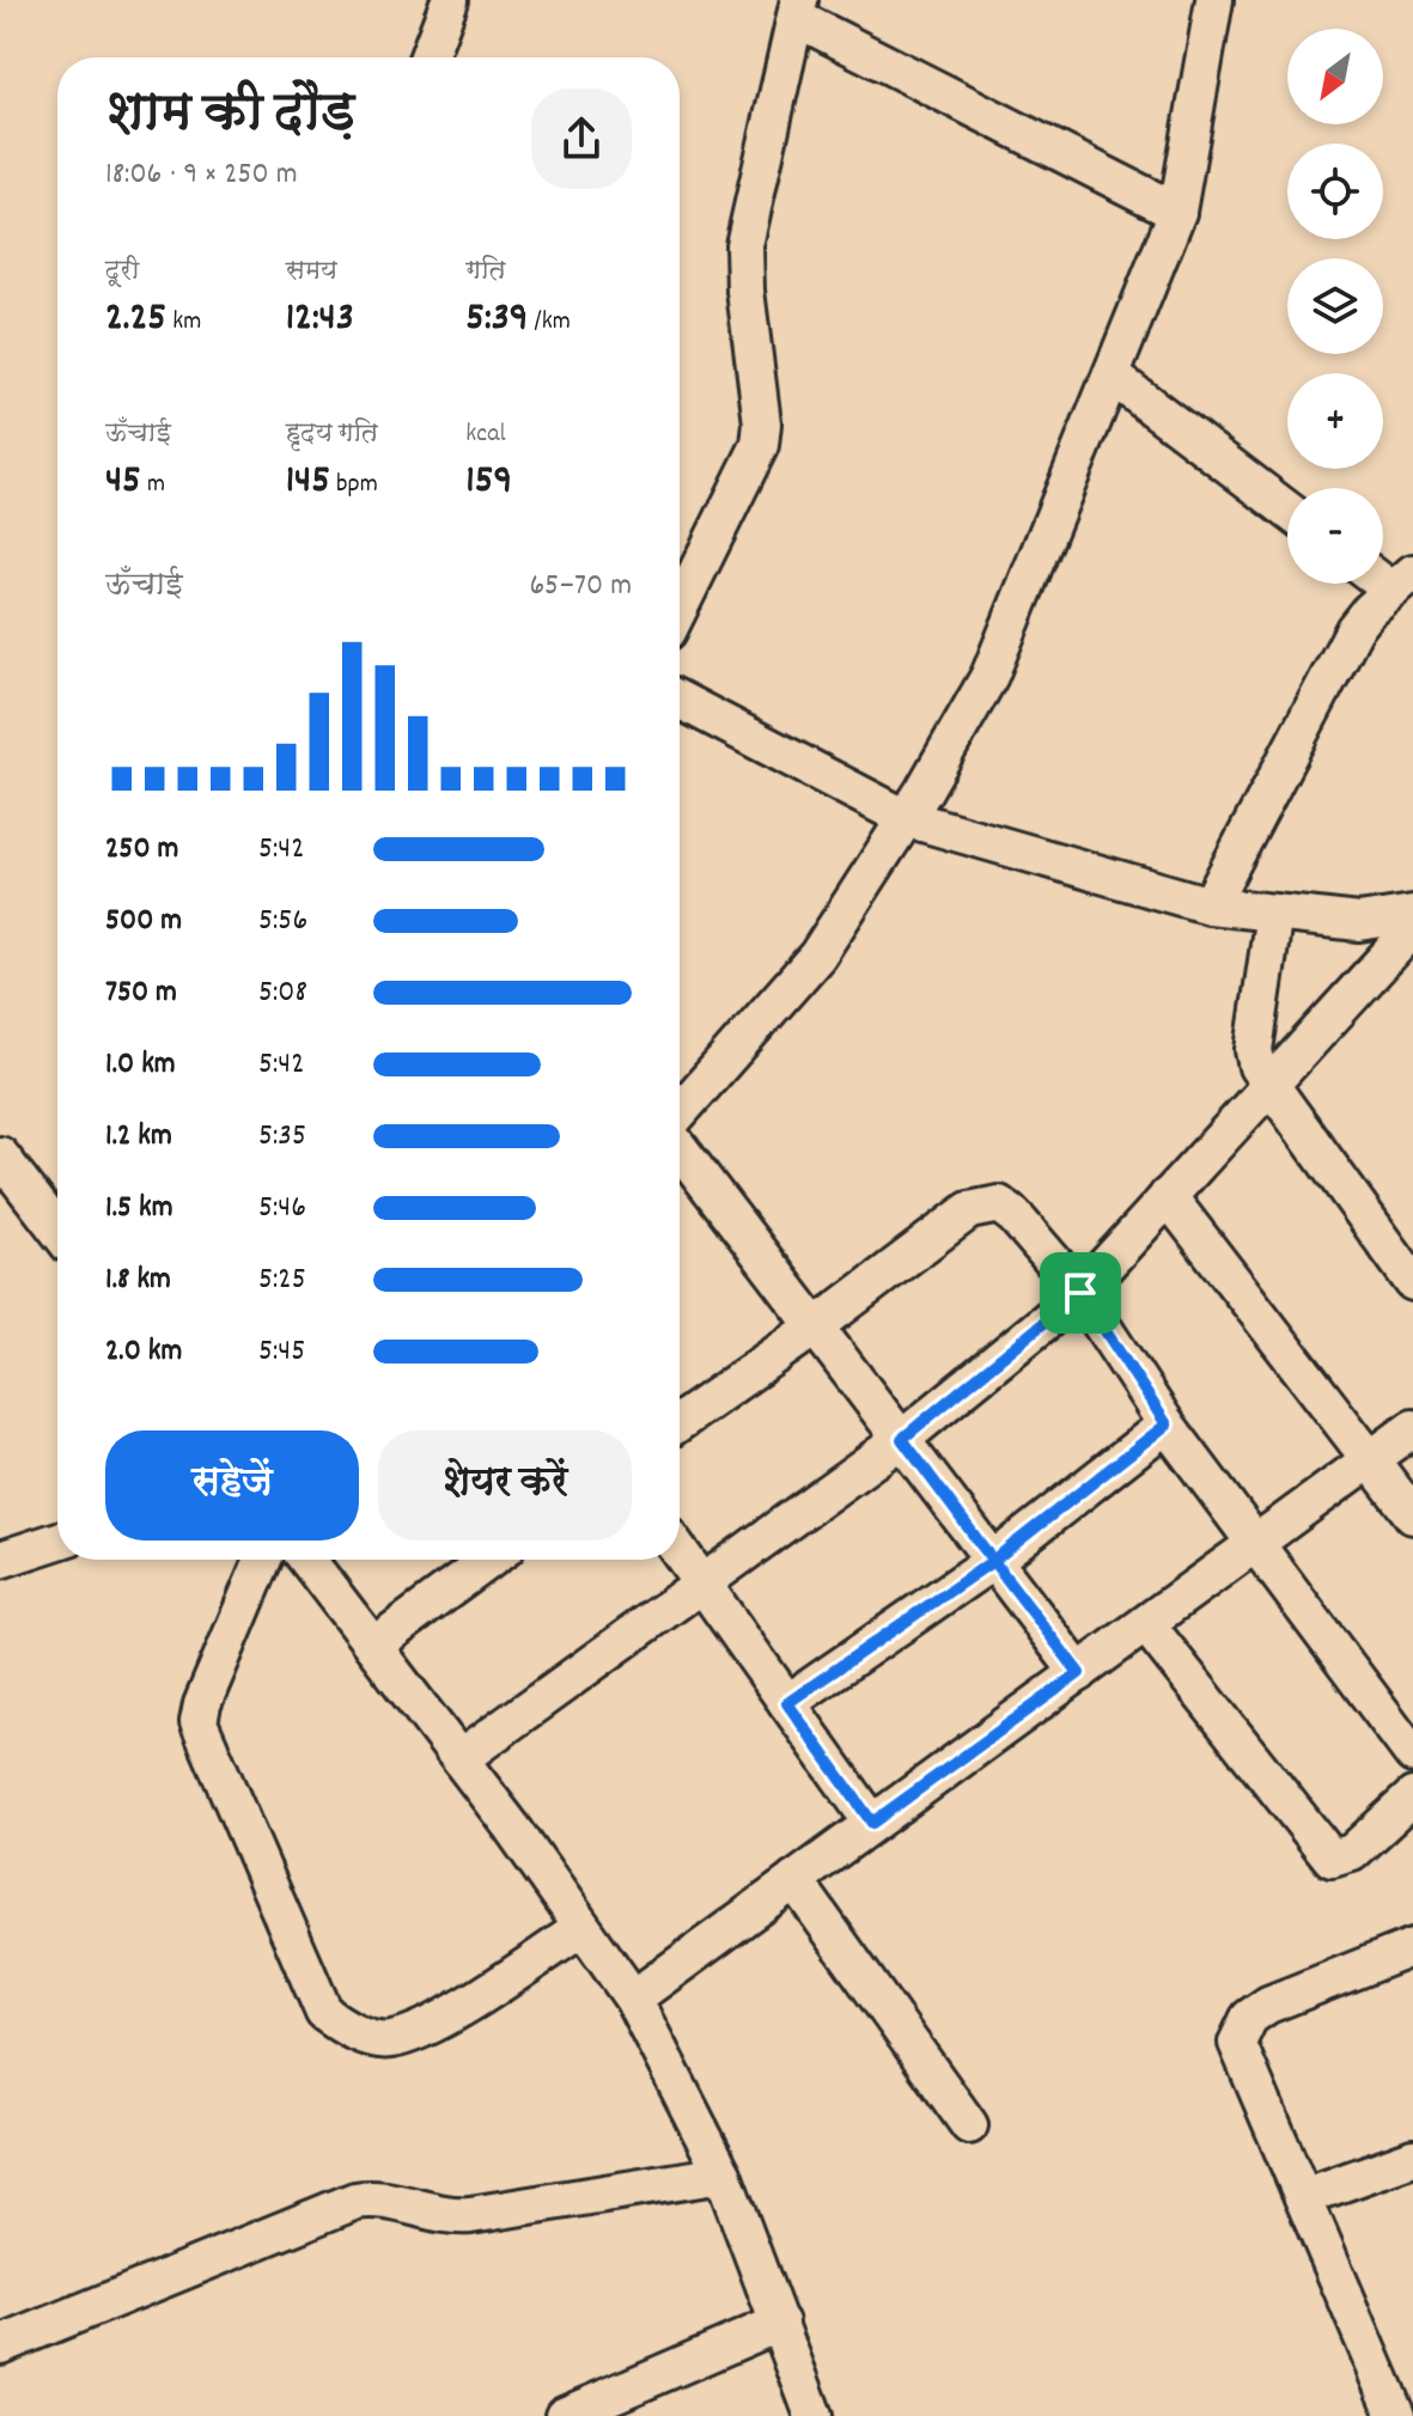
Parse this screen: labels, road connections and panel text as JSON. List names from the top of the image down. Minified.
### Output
{"north":"bottom left","page":{"map_buttons":["+","−"],"heading":["शाम की दौड़","18:06 · 9 × 250 m"],"stats":[["दूरी","2.25 km"],["समय","12:43"],["गति","5:39 /km"],["ऊँचाई","45 m"],["हृदय गति","145 bpm"],["kcal","159"]],"chart":["ऊँचाई","65–70 m"],"list":[{"name":"250 m","note":"5:42"},{"name":"500 m","note":"5:56"},{"name":"750 m","note":"5:08"},{"name":"1.0 km","note":"5:42"},{"name":"1.2 km","note":"5:35"},{"name":"1.5 km","note":"5:46"},{"name":"1.8 km","note":"5:25"},{"name":"2.0 km","note":"5:45"}],"buttons":["सहेजें","शेयर करें"]}}
